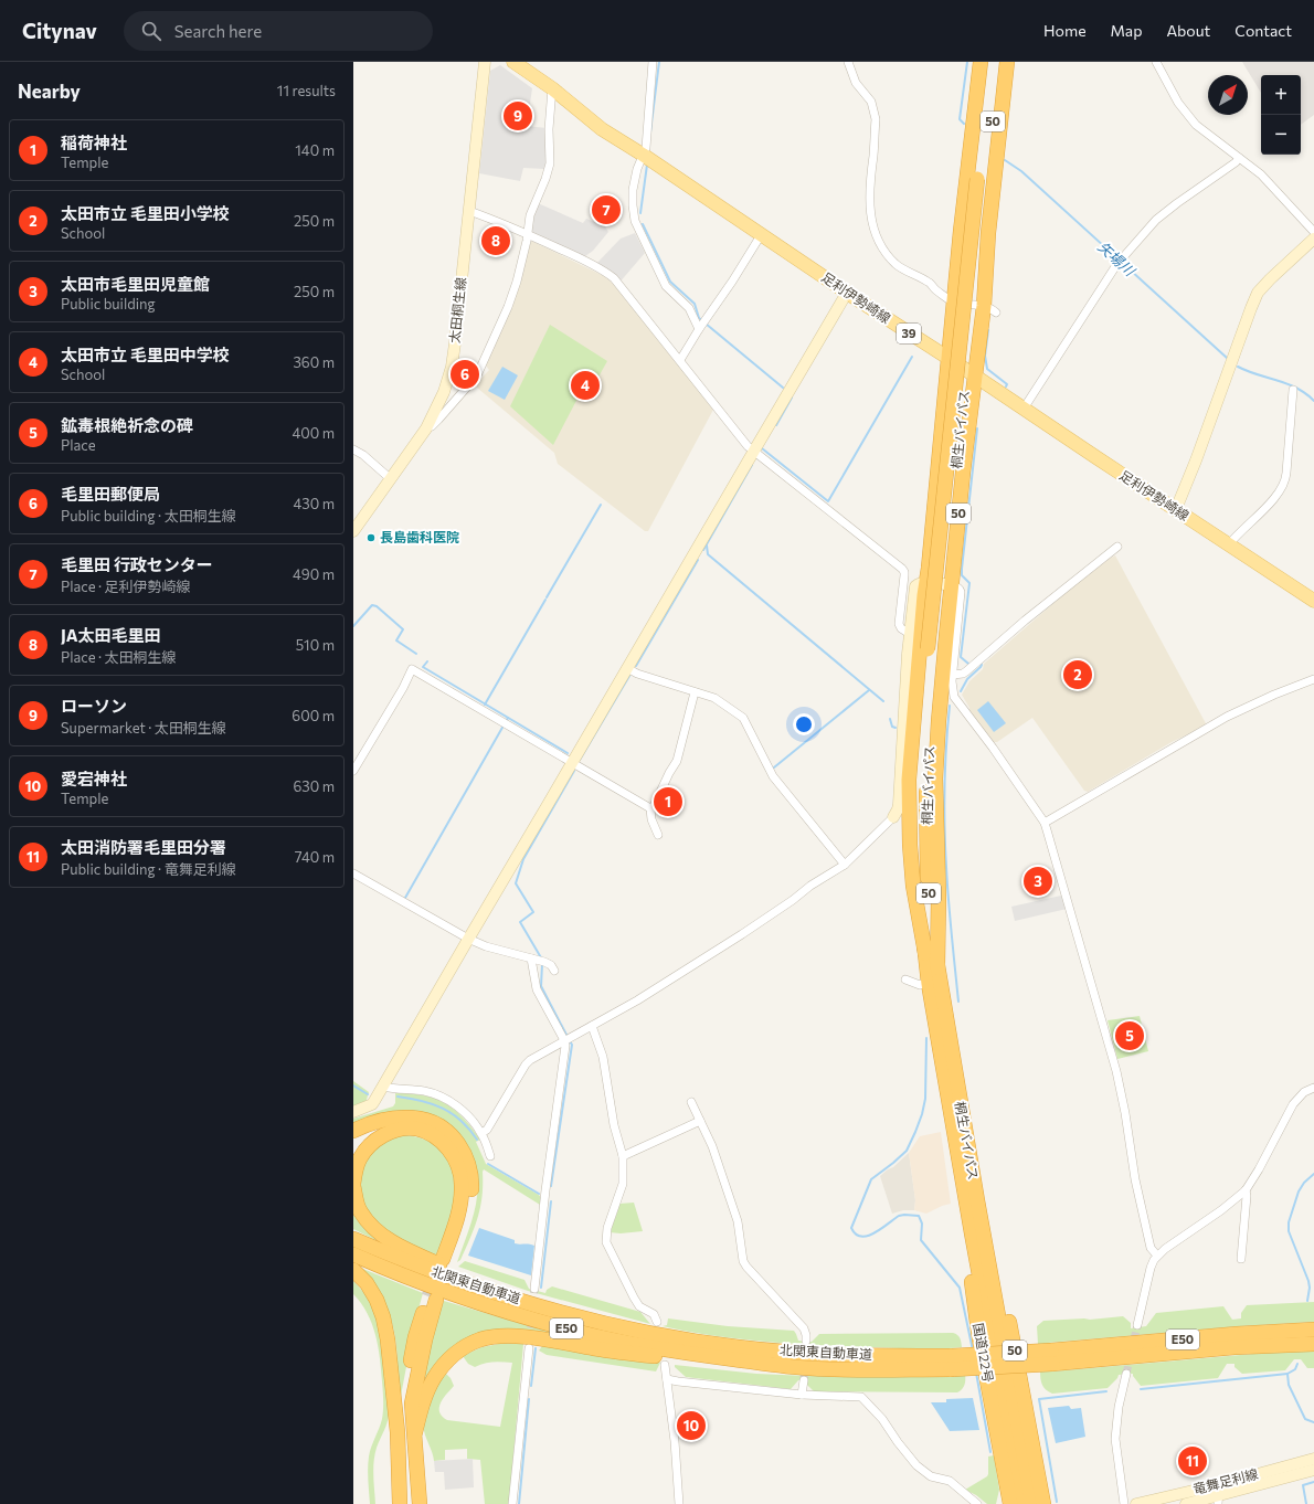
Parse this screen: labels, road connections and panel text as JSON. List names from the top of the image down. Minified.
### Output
{"streets":{"highway":["50","桐生バイパス","北関東自動車道","E50","国道122号"],"main road":["足利伊勢崎線","39"],"street":["太田桐生線","竜舞足利線"]},"crossings":[["50","足利伊勢崎線"],["50","桐生バイパス"],["50","国道122号"],["桐生バイパス","国道122号"]],"water":["矢場川"],"places":["長島歯科医院"],"north":"top right","page":{"header":"Citynav","search":"Search here","nav":["Home","Map","About","Contact"],"heading":["Nearby","11 results"],"map_buttons":["+","−"],"pins":["9","7","8","6","4","2","1","3","5","10","11"],"list":[{"mark":"1","name":"稲荷神社","note":"Temple","value":"140 m"},{"mark":"2","name":"太田市立 毛里田小学校","note":"School","value":"250 m"},{"mark":"3","name":"太田市毛里田児童館","note":"Public building","value":"250 m"},{"mark":"4","name":"太田市立 毛里田中学校","note":"School","value":"360 m"},{"mark":"5","name":"鉱毒根絶祈念の碑","note":"Place","value":"400 m"},{"mark":"6","name":"毛里田郵便局","note":"Public building · 太田桐生線","value":"430 m"},{"mark":"7","name":"毛里田 行政センター","note":"Place · 足利伊勢崎線","value":"490 m"},{"mark":"8","name":"JA太田毛里田","note":"Place · 太田桐生線","value":"510 m"},{"mark":"9","name":"ローソン","note":"Supermarket · 太田桐生線","value":"600 m"},{"mark":"10","name":"愛宕神社","note":"Temple","value":"630 m"},{"mark":"11","name":"太田消防署毛里田分署","note":"Public building · 竜舞足利線","value":"740 m"}]}}
